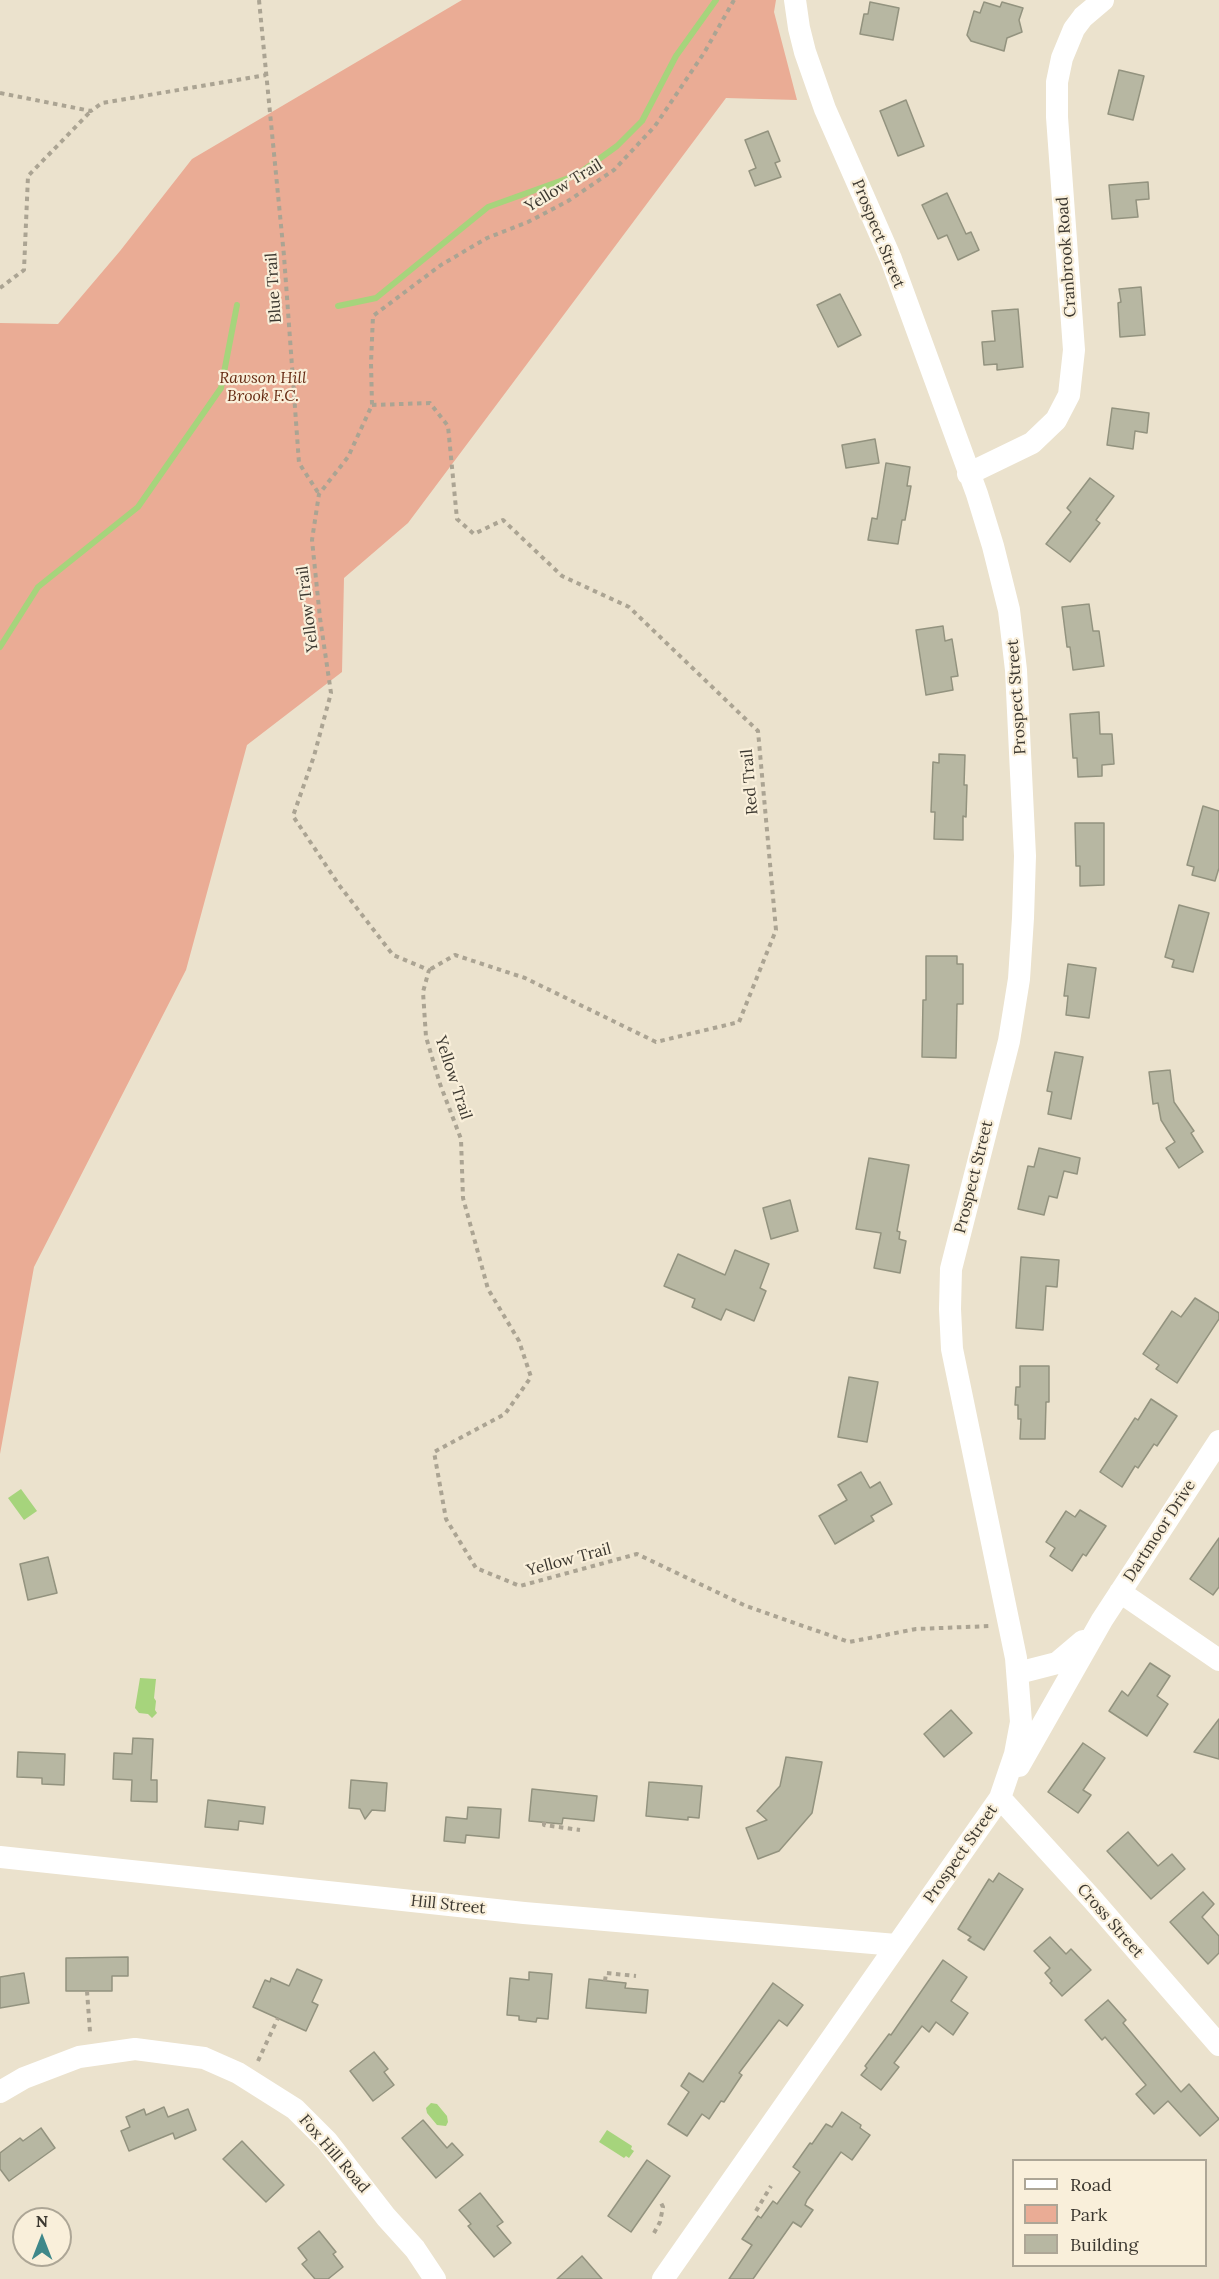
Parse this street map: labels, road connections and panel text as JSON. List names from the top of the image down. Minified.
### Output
{"streets":{"street":["Prospect Street","Cranbrook Road","Dartmoor Drive","Hill Street","Cross Street","Fox Hill Road"],"path":["Yellow Trail","Blue Trail","Red Trail"]},"crossings":[["Yellow Trail","Prospect Street"],["Yellow Trail","Blue Trail"],["Yellow Trail","Red Trail"],["Prospect Street","Cranbrook Road"],["Prospect Street","Dartmoor Drive"],["Prospect Street","Hill Street"],["Prospect Street","Cross Street"],["Dartmoor Drive","Cross Street"]],"parks":["Rawson Hill Brook F.C."],"legend":["Road","Park","Building"],"north":"top"}
